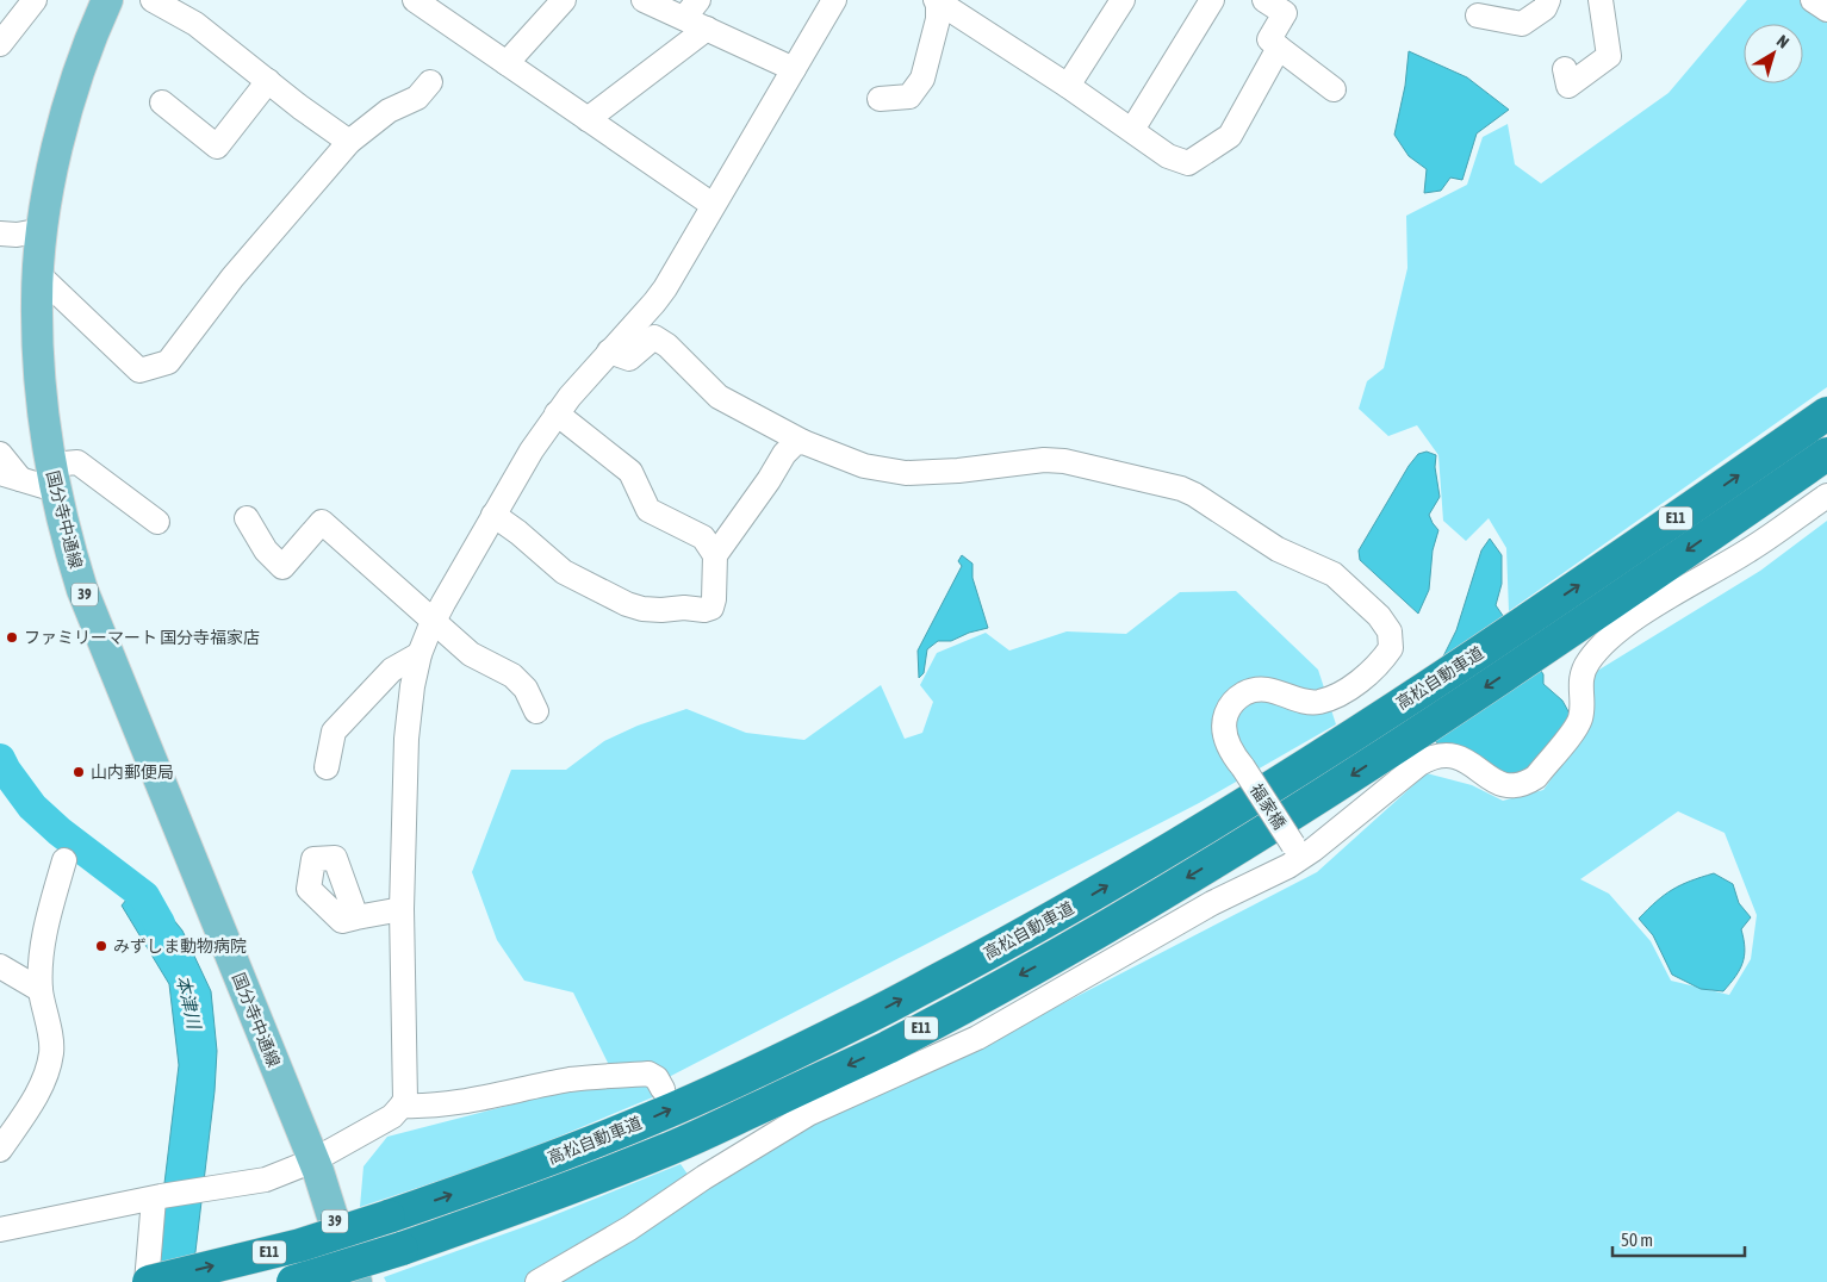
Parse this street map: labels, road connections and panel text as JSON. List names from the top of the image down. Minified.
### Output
{"streets":{"highway":["E11","高松自動車道"],"main road":["国分寺中通線","39"],"street":["福家橋"]},"water":["本津川"],"places":["ファミリーマート 国分寺福家店","山内郵便局","みずしま動物病院"],"scale_bar":"50 m","north":"top right"}
